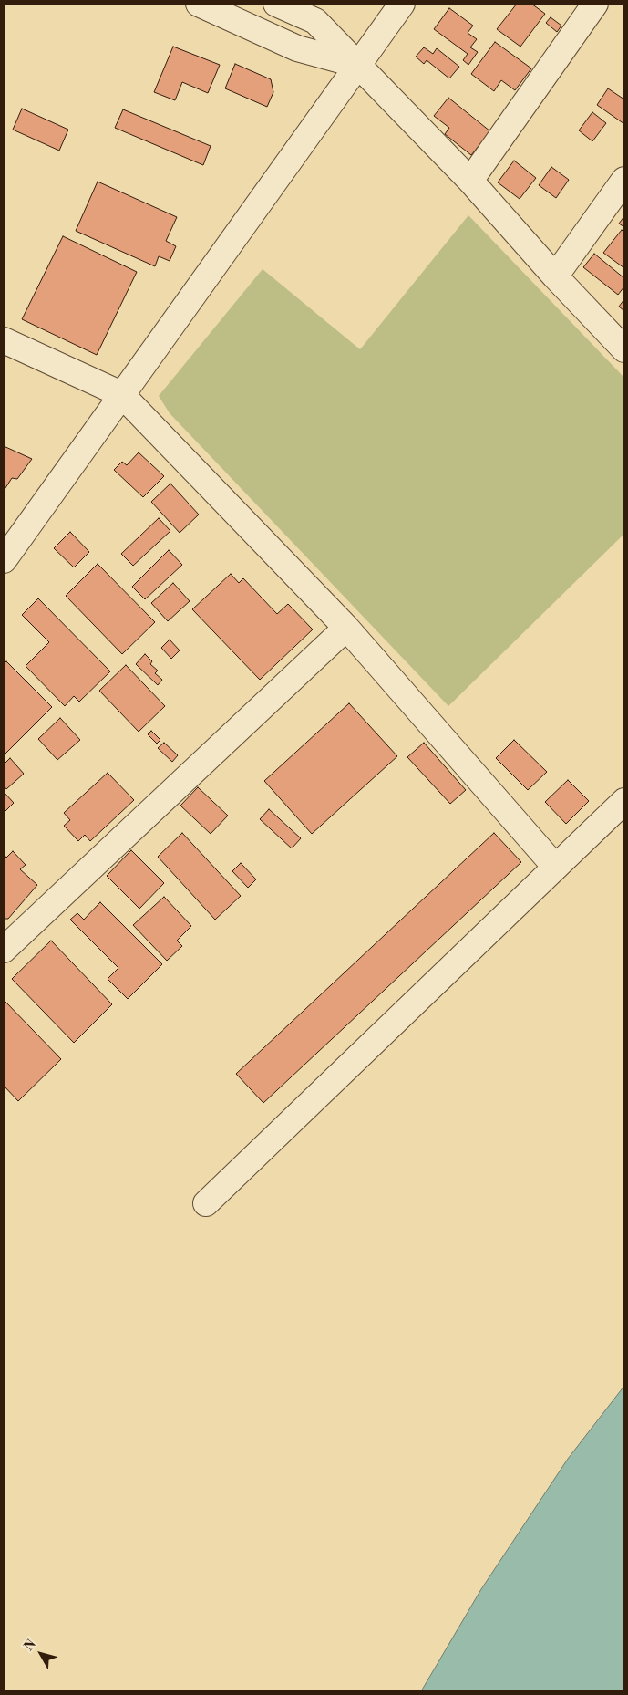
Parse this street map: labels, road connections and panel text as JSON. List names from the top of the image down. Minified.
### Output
{"north":"top left"}
